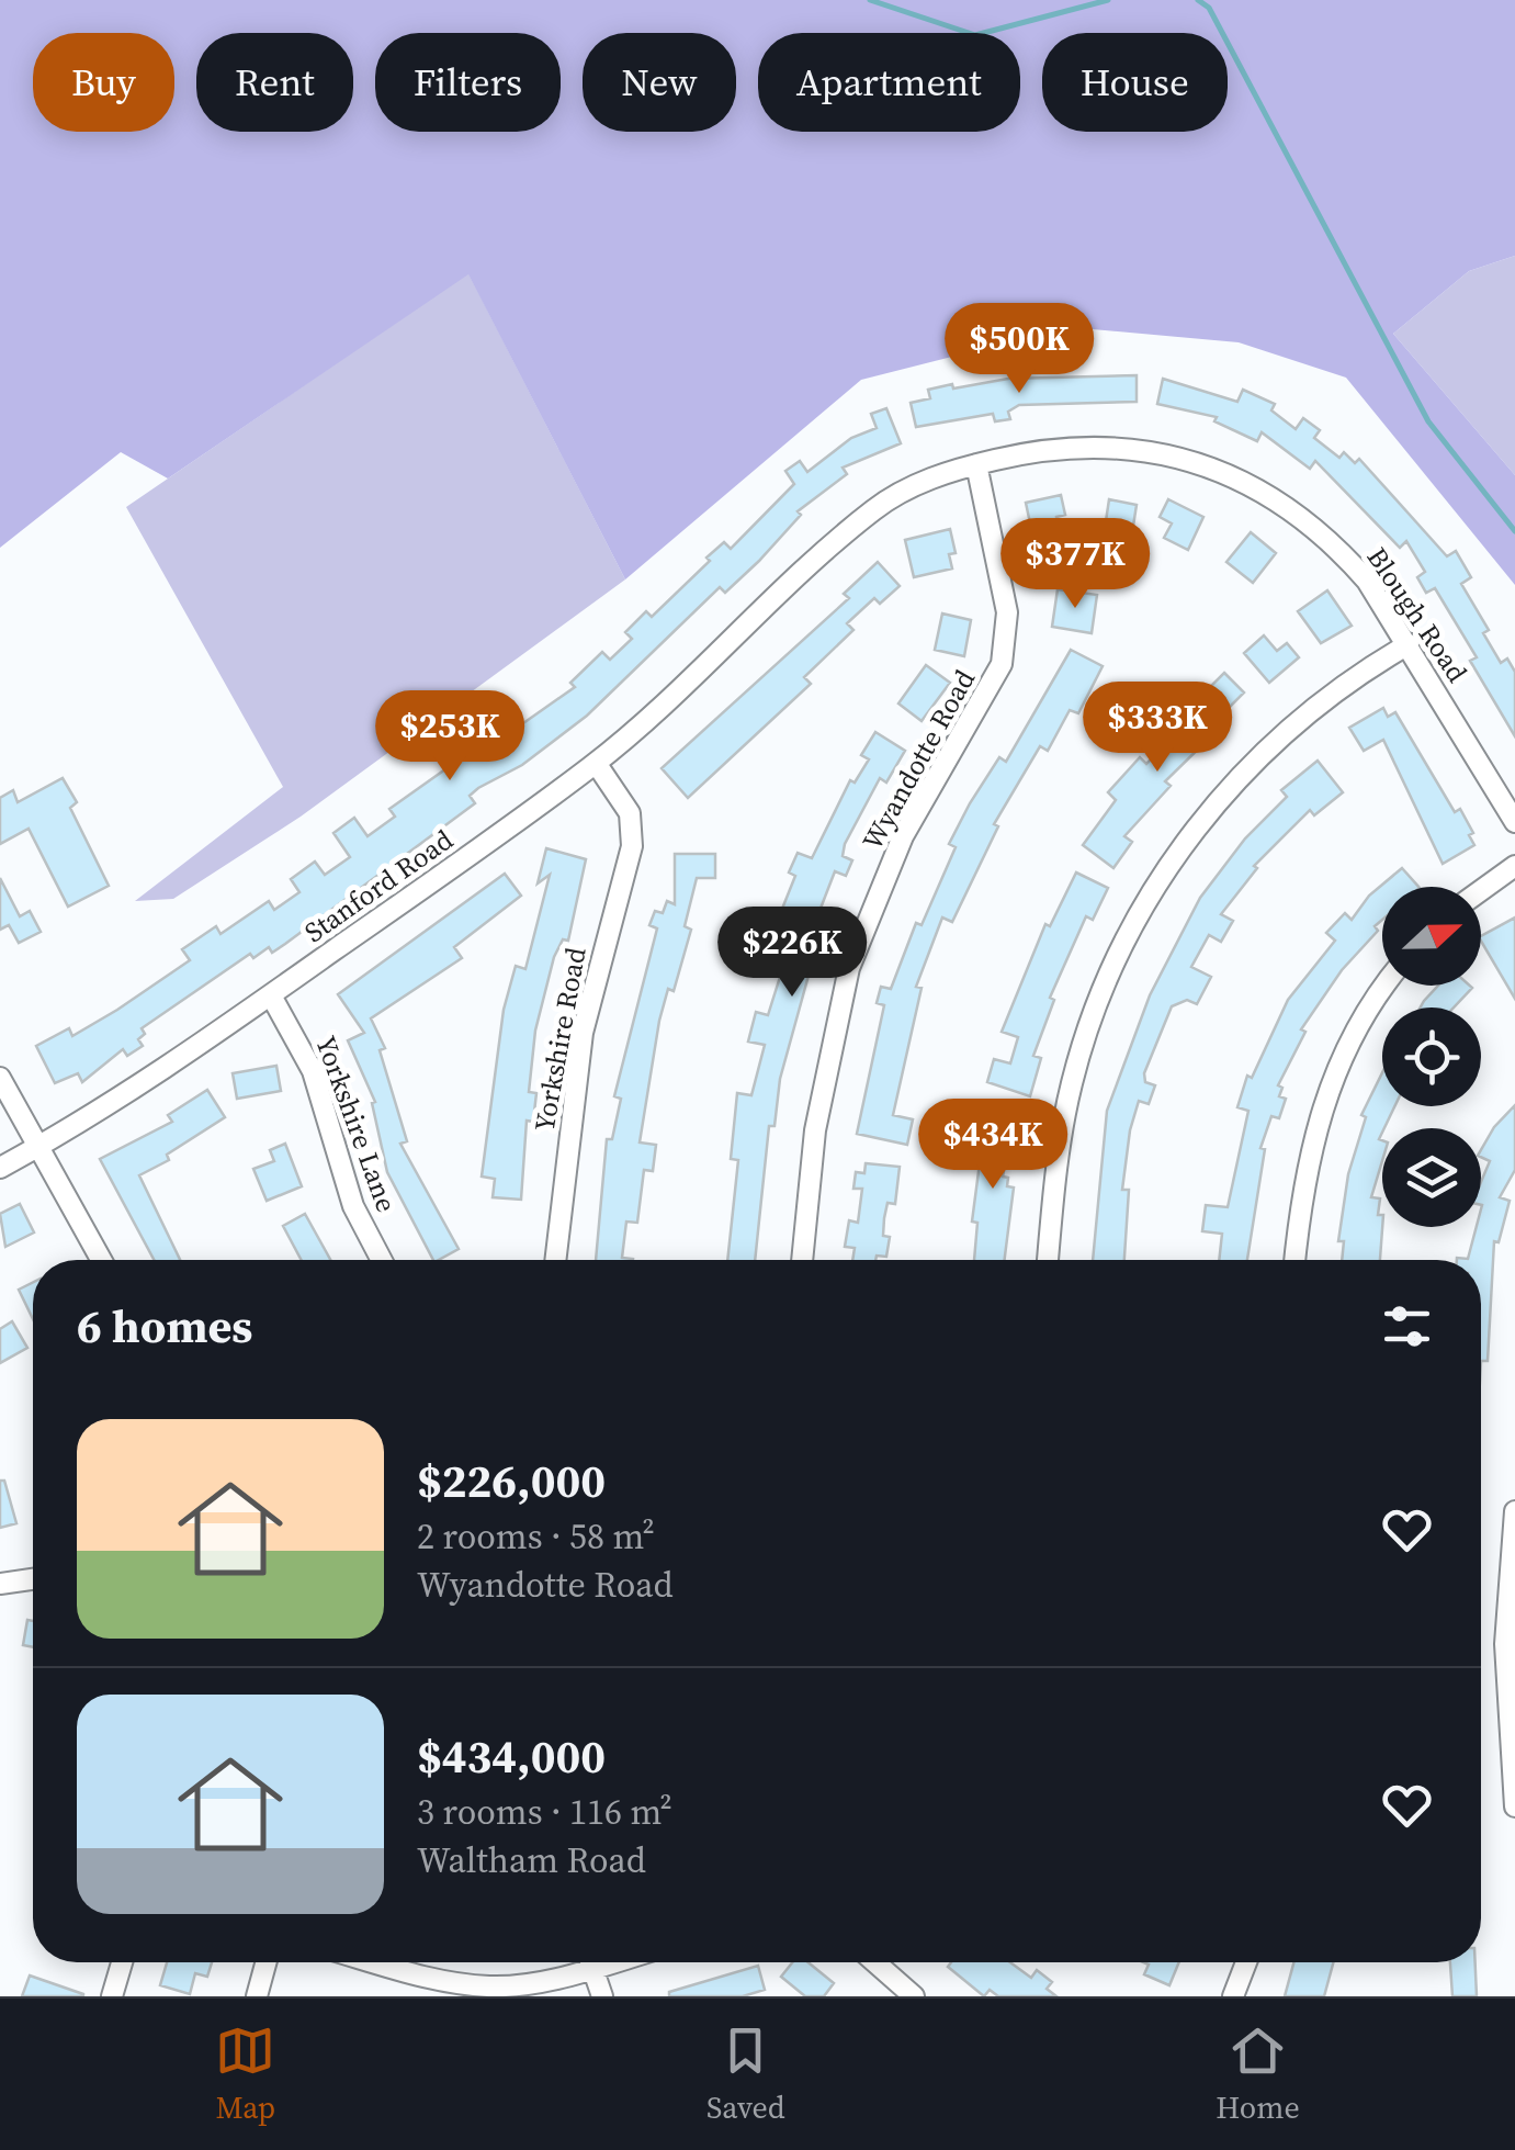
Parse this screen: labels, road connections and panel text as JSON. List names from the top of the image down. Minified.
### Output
{"streets":{"street":["Blough Road","Wyandotte Road","Stanford Road","Yorkshire Road","Yorkshire Lane"]},"crossings":[["Blough Road","Wyandotte Road"],["Blough Road","Stanford Road"],["Wyandotte Road","Stanford Road"],["Stanford Road","Yorkshire Road"],["Stanford Road","Yorkshire Lane"]],"north":"right","page":{"chip":["Buy","Rent","Filters","New","Apartment","House"],"price":["$500K","$377K","$333K","$253K","$226K","$434K"],"heading":"6 homes","list":[{"name":"$226,000","note":"2 rooms · 58 m² · Wyandotte Road"},{"name":"$434,000","note":"3 rooms · 116 m² · Waltham Road"}],"tabs":["Map","Saved","Home"]}}
